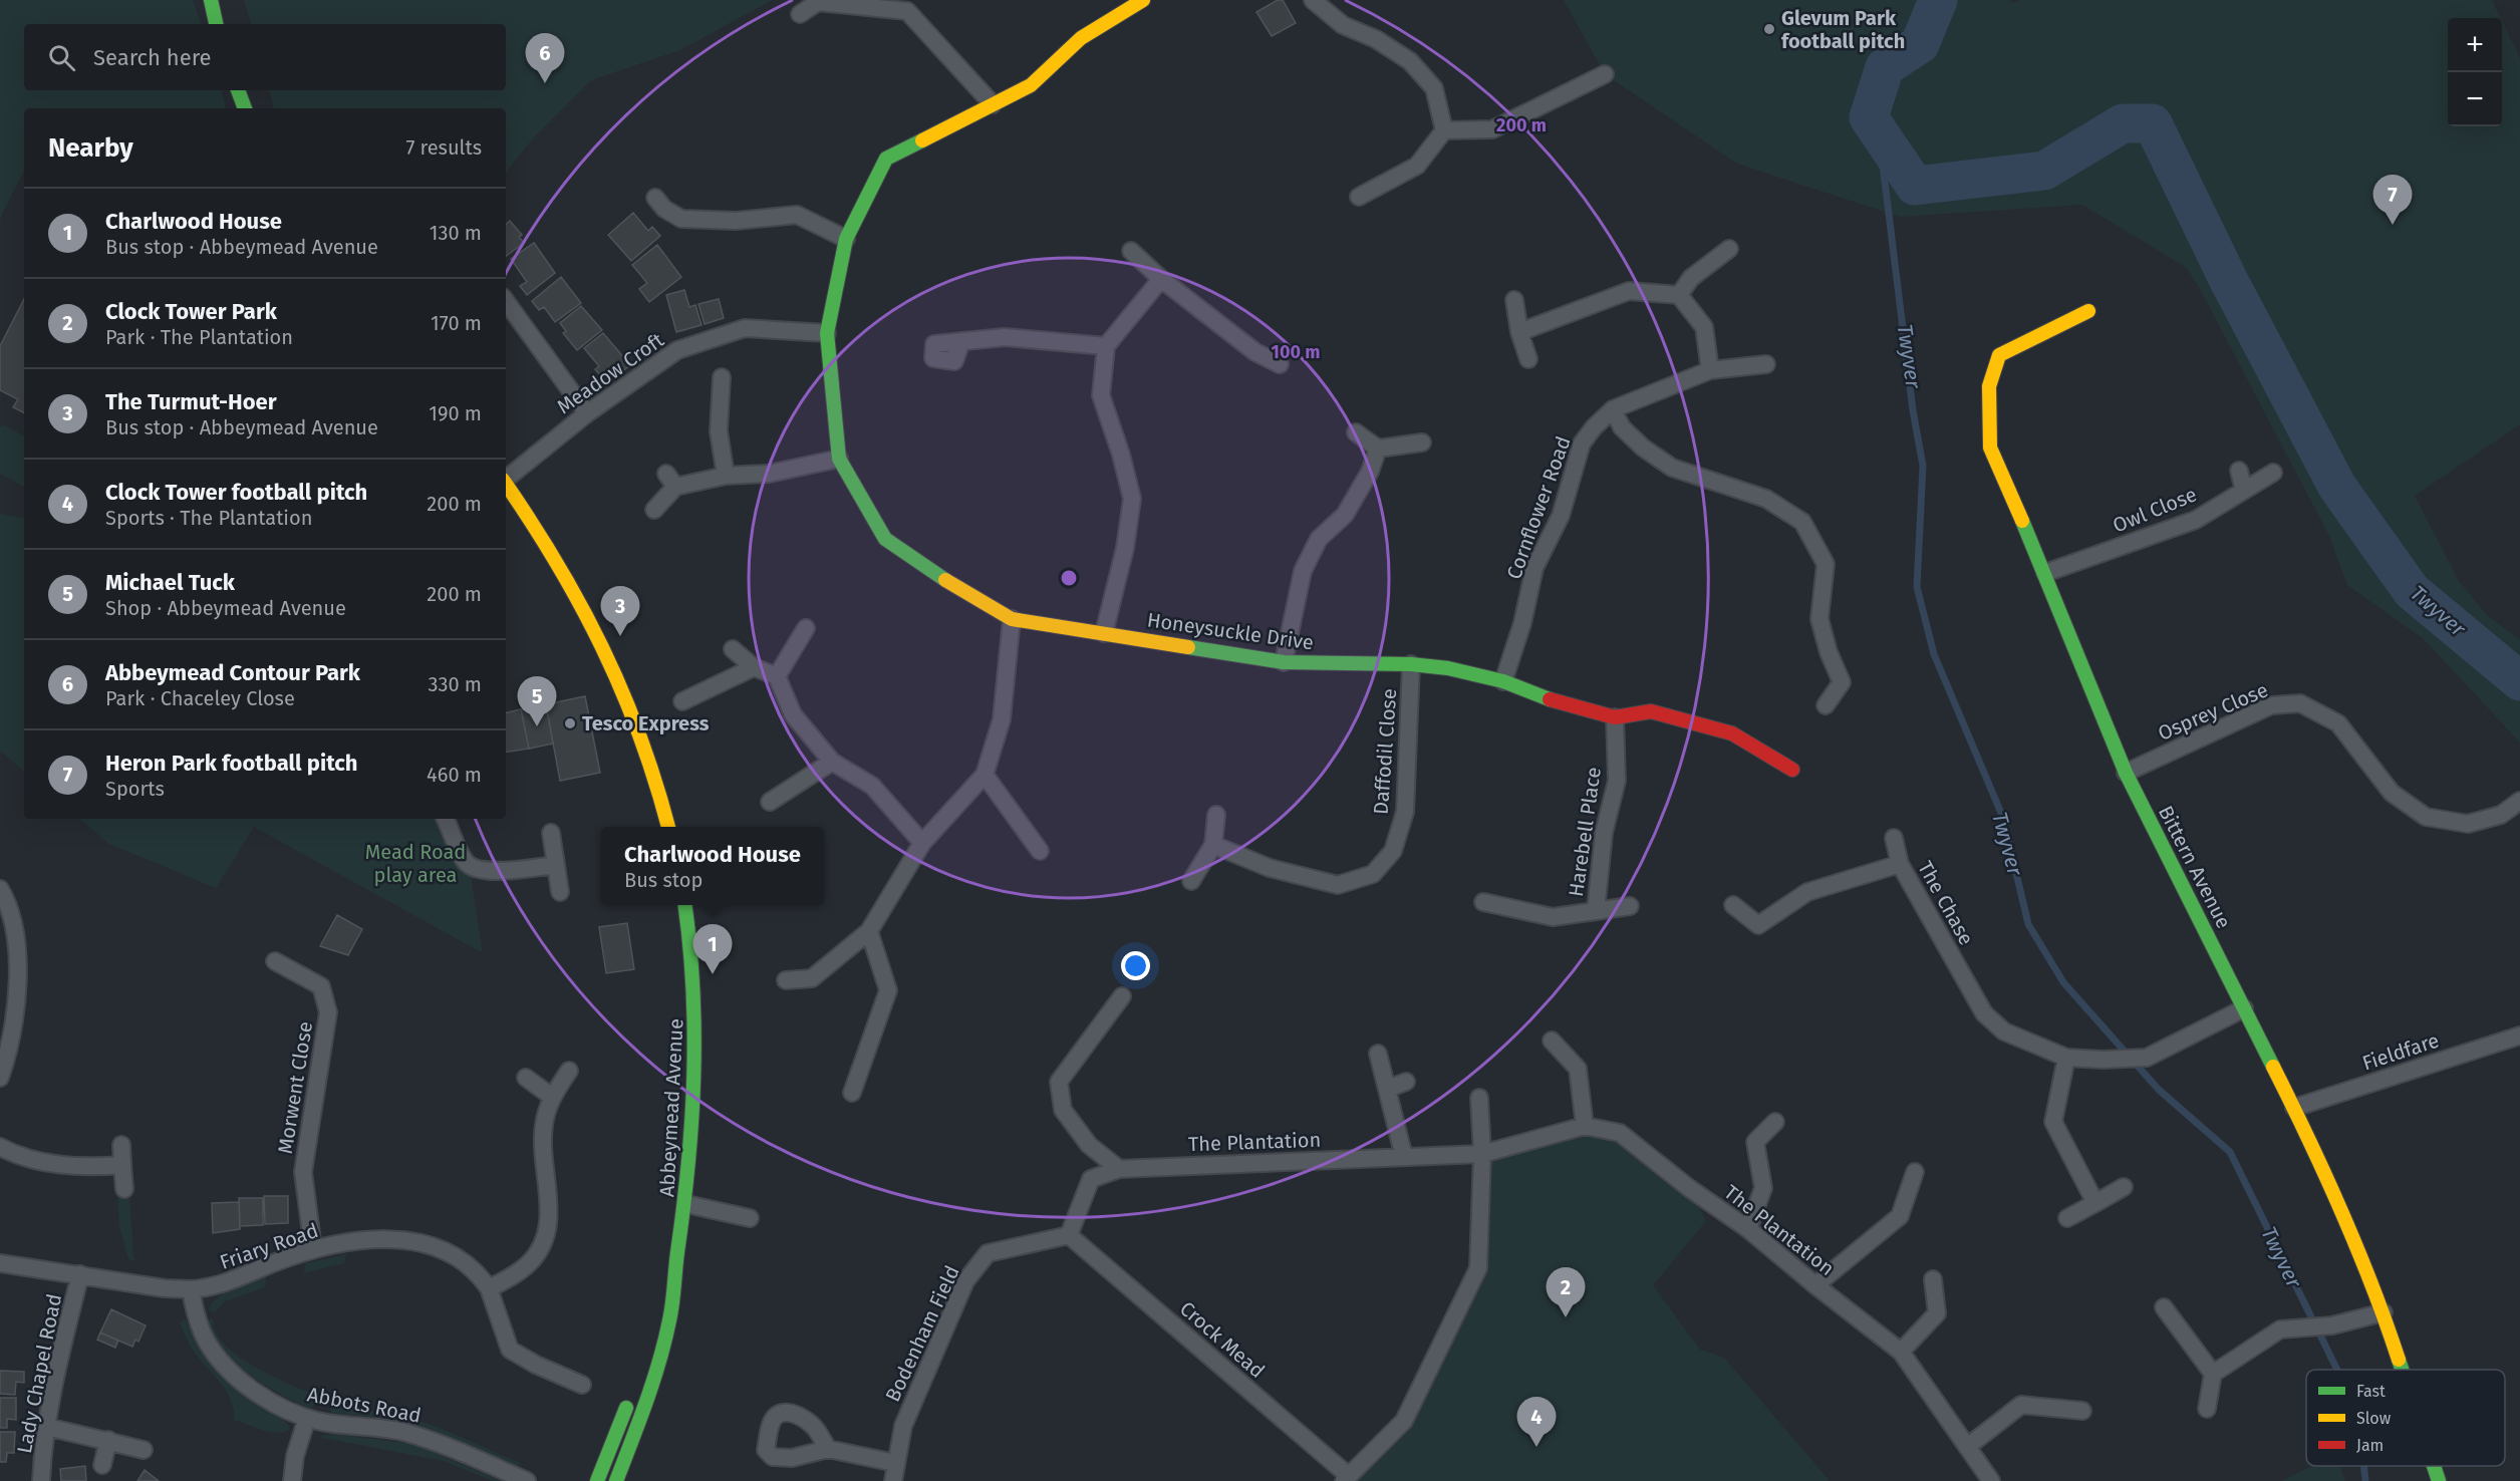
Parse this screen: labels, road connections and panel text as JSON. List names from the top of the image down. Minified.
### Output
{"streets":{"street":["Meadow Croft","Cornflower Road","Owl Close","Honeysuckle Drive","Osprey Close","Daffodil Close","Harebell Place","Bittern Avenue","The Chase","Fieldfare","Morwent Close","Abbeymead Avenue","The Plantation","Friary Road","Bodenham Field","Crock Mead","Lady Chapel Road","Abbots Road"]},"crossings":[["Meadow Croft","Honeysuckle Drive"],["Cornflower Road","Honeysuckle Drive"],["Owl Close","Bittern Avenue"],["Honeysuckle Drive","Daffodil Close"],["Honeysuckle Drive","Harebell Place"],["Osprey Close","Bittern Avenue"],["Bittern Avenue","The Chase"],["Bittern Avenue","Fieldfare"],["Morwent Close","Friary Road"],["The Plantation","Bodenham Field"],["The Plantation","Crock Mead"],["Friary Road","Abbots Road"],["Bodenham Field","Crock Mead"]],"water":["Twyver"],"parks":["Mead Road play area"],"places":["Glevum Park football pitch","Tesco Express"],"legend":["Fast","Slow","Jam"],"page":{"map_buttons":["+","−"],"search":"Search here","pins":["6","7","3","5","1","2","4"],"heading":["Nearby","7 results"],"list":[{"mark":"1","name":"Charlwood House","note":"Bus stop · Abbeymead Avenue","value":"130 m"},{"mark":"2","name":"Clock Tower Park","note":"Park · The Plantation","value":"170 m"},{"mark":"3","name":"The Turmut-Hoer","note":"Bus stop · Abbeymead Avenue","value":"190 m"},{"mark":"4","name":"Clock Tower football pitch","note":"Sports · The Plantation","value":"200 m"},{"mark":"5","name":"Michael Tuck","note":"Shop · Abbeymead Avenue","value":"200 m"},{"mark":"6","name":"Abbeymead Contour Park","note":"Park · Chaceley Close","value":"330 m"},{"mark":"7","name":"Heron Park football pitch","note":"Sports","value":"460 m"}],"popup":["Charlwood House","Bus stop"]},"rings":["200 m","100 m"]}
